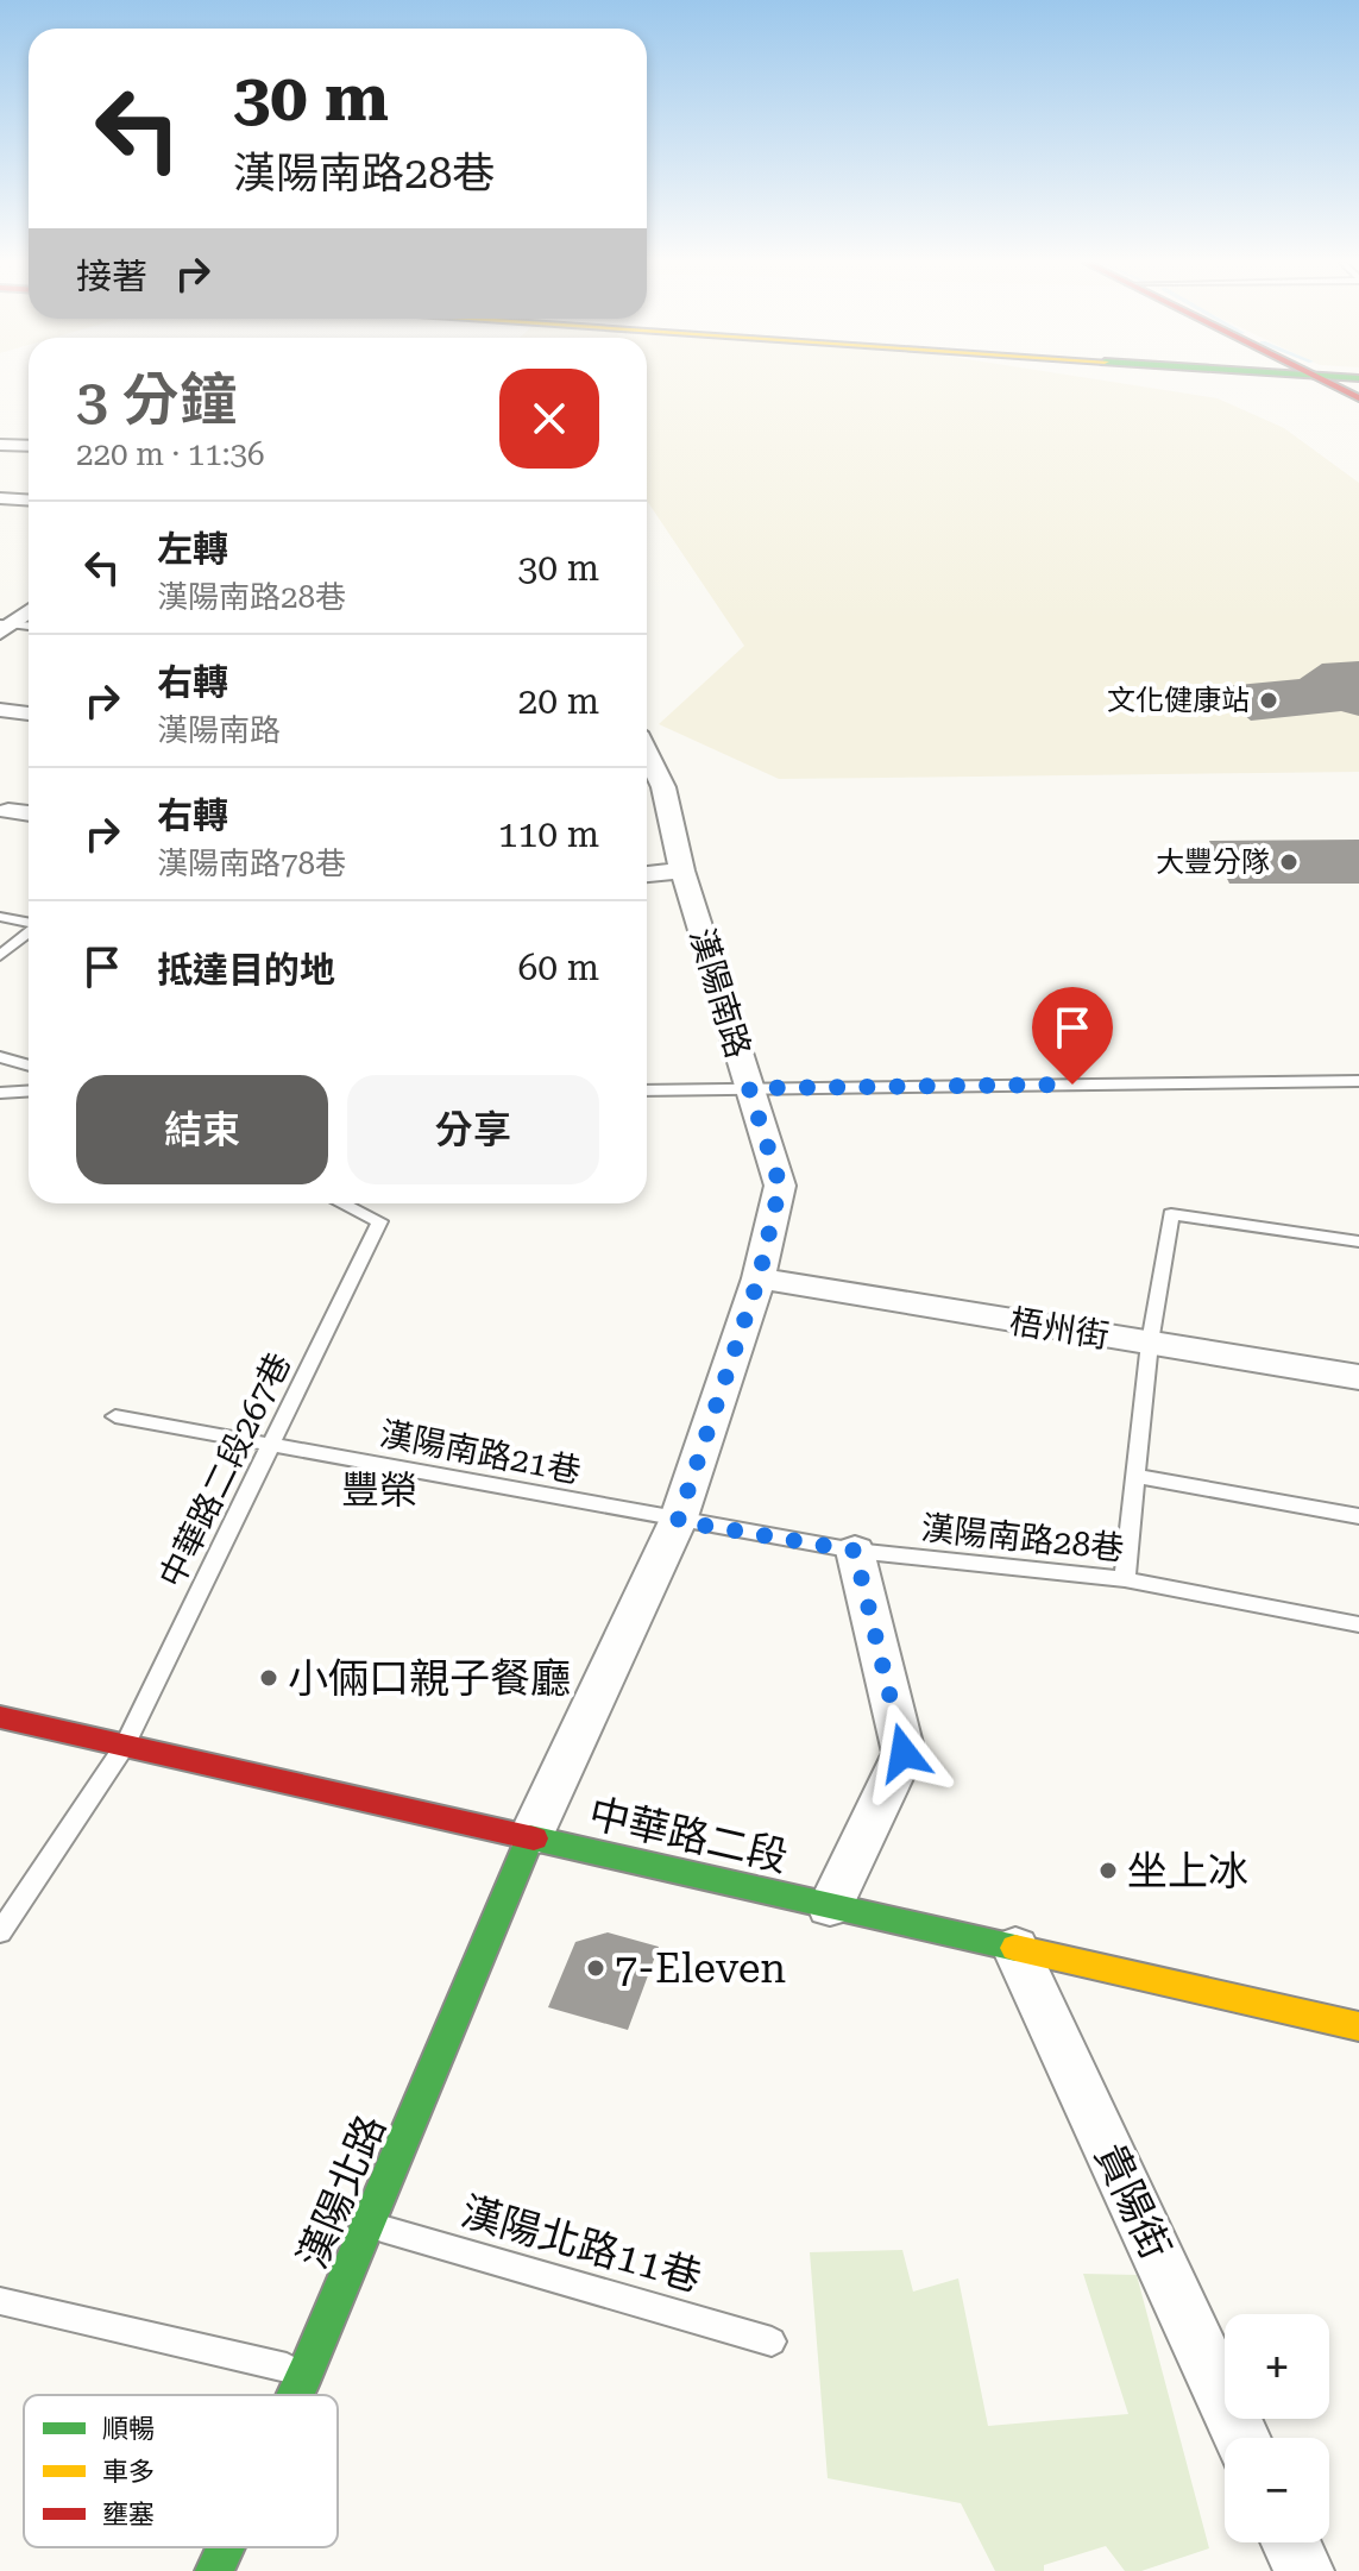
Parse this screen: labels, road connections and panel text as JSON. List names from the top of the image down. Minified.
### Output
{"streets":{"main road":["中華路二段","漢陽北路"],"street":["漢陽南路","梧州街","貴陽街"],"lane":["漢陽南路21巷","中華路二段267巷","漢陽南路28巷","漢陽北路11巷"]},"crossings":[["漢陽南路","梧州街"],["漢陽南路","漢陽南路21巷"],["漢陽南路","漢陽南路28巷"],["漢陽南路","中華路二段"],["漢陽南路","漢陽北路"],["漢陽南路21巷","中華路二段267巷"],["漢陽南路21巷","漢陽南路28巷"],["中華路二段267巷","中華路二段"],["中華路二段","漢陽北路"],["中華路二段","貴陽街"],["漢陽北路","漢陽北路11巷"]],"districts":["豐榮"],"places":["文化健康站","大豐分隊","小倆口親子餐廳","坐上冰","7-Eleven"],"legend":["順暢","車多","壅塞"],"page":{"turn":["30 m","漢陽南路28巷"],"then":"接著","heading":["3 分鐘","220 m · 11:36"],"list":[{"name":"左轉","note":"漢陽南路28巷","value":"30 m"},{"name":"右轉","note":"漢陽南路","value":"20 m"},{"name":"右轉","note":"漢陽南路78巷","value":"110 m"},{"name":"抵達目的地","value":"60 m"}],"buttons":["結束","分享"],"map_buttons":["+","−"]}}
